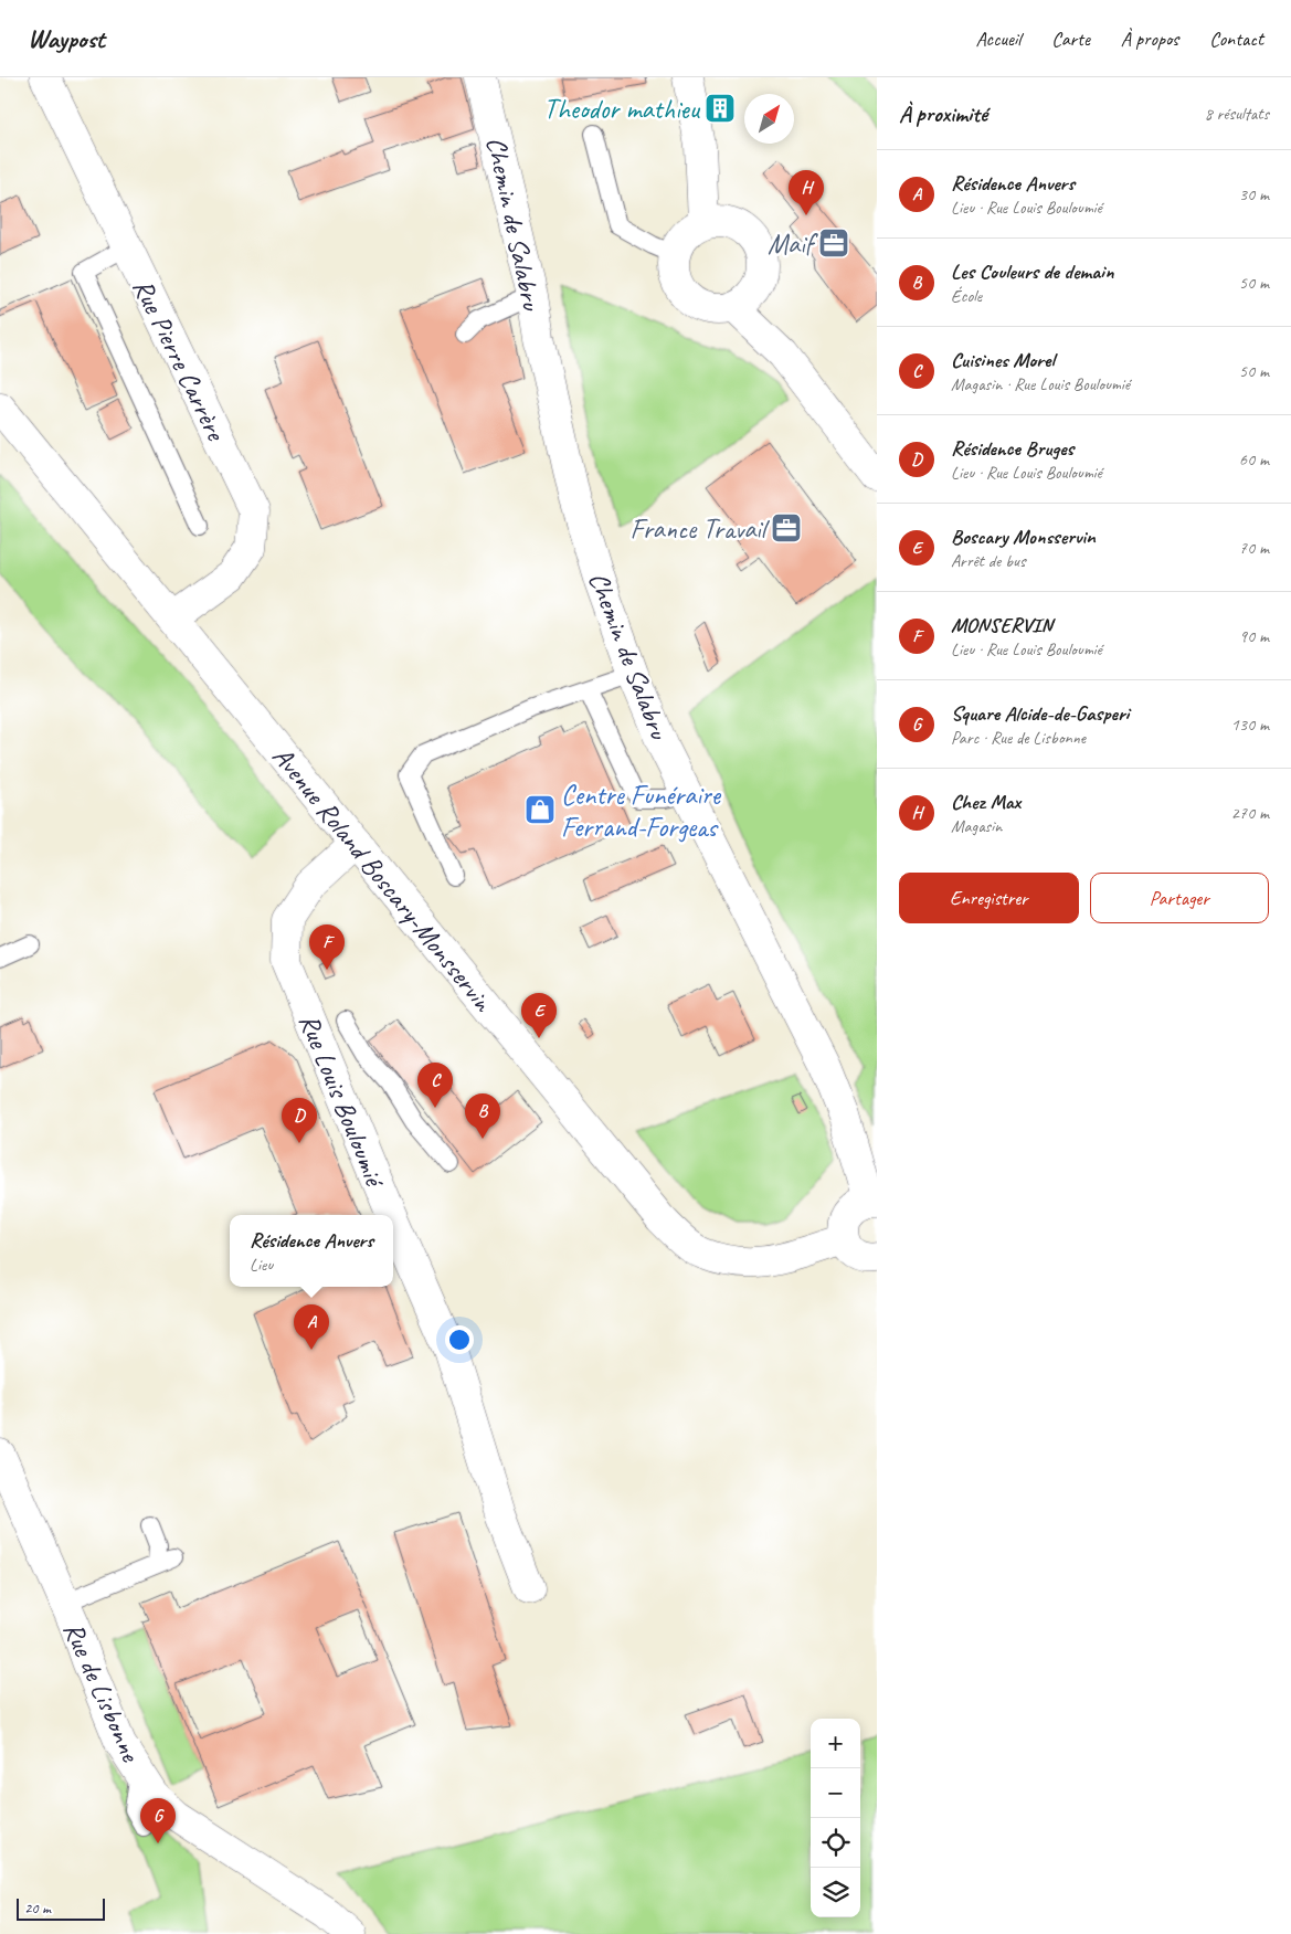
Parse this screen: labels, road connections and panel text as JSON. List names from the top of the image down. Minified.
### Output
{"streets":{"street":["Chemin de Salabru","Rue Pierre Carrère","Avenue Roland Boscary-Monsservin","Rue Louis Bouloumié","Rue de Lisbonne"]},"crossings":[["Rue Pierre Carrère","Avenue Roland Boscary-Monsservin"],["Avenue Roland Boscary-Monsservin","Rue Louis Bouloumié"]],"places":{"building":["Theodor mathieu"],"office":["Maif","France Travail"],"shop":["Centre Funéraire Ferrand-Forgeas"]},"scale_bar":"20 m","north":"top right","page":{"header":"Waypost","nav":["Accueil","Carte","À propos","Contact"],"heading":["À proximité","8 résultats"],"list":[{"mark":"A","name":"Résidence Anvers","note":"Lieu · Rue Louis Bouloumié","value":"30 m"},{"mark":"B","name":"Les Couleurs de demain","note":"École","value":"50 m"},{"mark":"C","name":"Cuisines Morel","note":"Magasin · Rue Louis Bouloumié","value":"50 m"},{"mark":"D","name":"Résidence Bruges","note":"Lieu · Rue Louis Bouloumié","value":"60 m"},{"mark":"E","name":"Boscary Monsservin","note":"Arrêt de bus","value":"70 m"},{"mark":"F","name":"MONSERVIN","note":"Lieu · Rue Louis Bouloumié","value":"90 m"},{"mark":"G","name":"Square Alcide-de-Gasperi","note":"Parc · Rue de Lisbonne","value":"130 m"},{"mark":"H","name":"Chez Max","note":"Magasin","value":"270 m"}],"pins":["H","F","E","C","B","D","A","G"],"buttons":["Enregistrer","Partager"],"popup":["Résidence Anvers","Lieu"],"map_buttons":["+","−"],"scale":"20 m"}}
